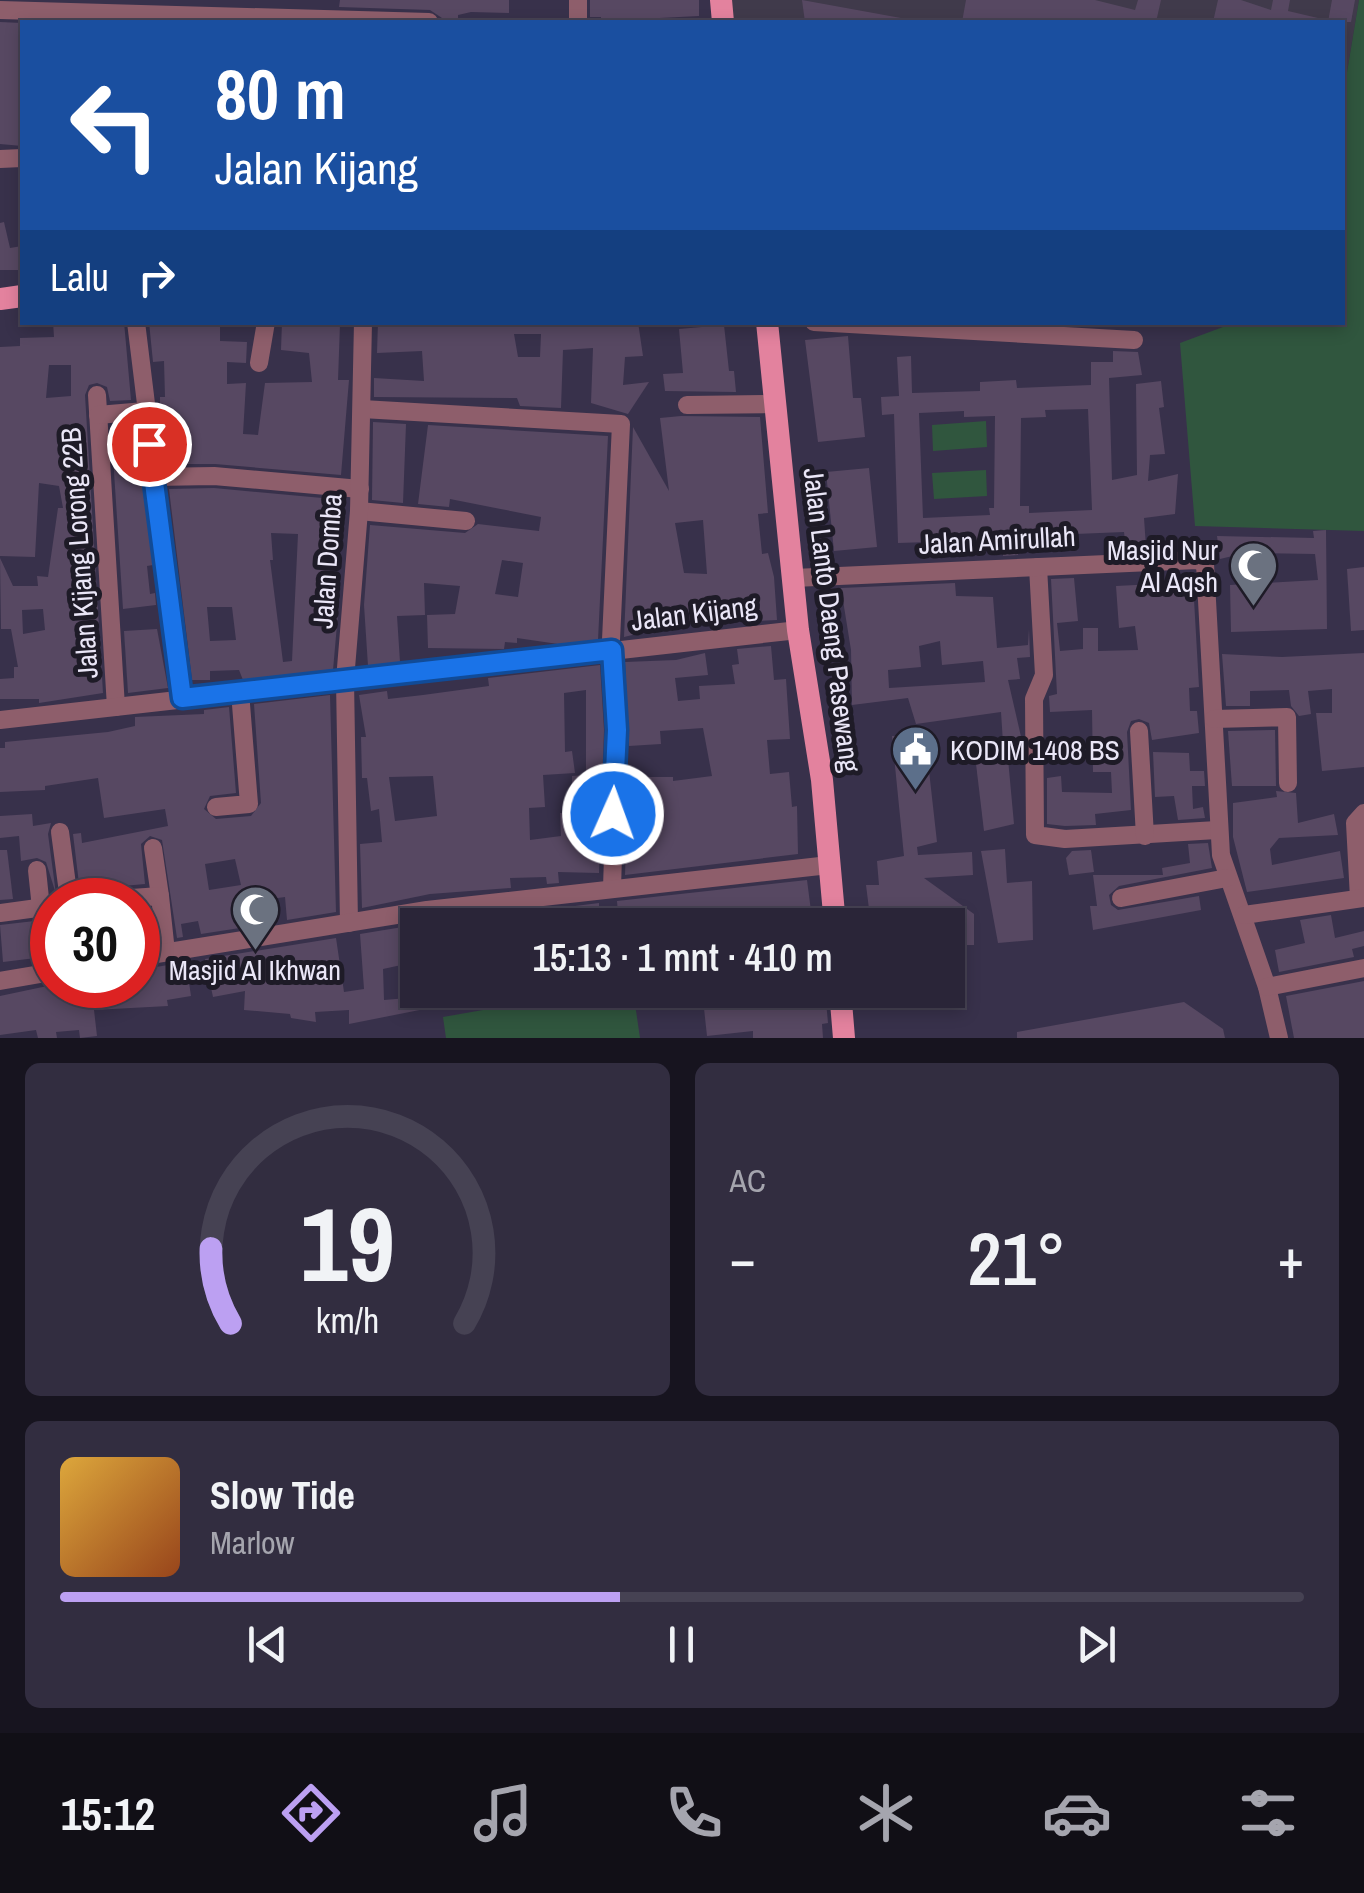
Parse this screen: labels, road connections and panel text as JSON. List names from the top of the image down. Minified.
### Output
{"streets":{"main road":["Jalan Lanto Daeng Pasewang"],"street":["Jalan Amirullah","Jalan Kijang Lorong 22B","Jalan Domba","Jalan Kijang"]},"crossings":[["Jalan Amirullah","Jalan Lanto Daeng Pasewang"],["Jalan Kijang Lorong 22B","Jalan Kijang"],["Jalan Domba","Jalan Kijang"],["Jalan Kijang","Jalan Lanto Daeng Pasewang"]],"places":{"mosque":["Masjid Nur Al Aqsh","Masjid Al Ikhwan"],"public building":["KODIM 1408 BS"]},"page":{"turn":["80 m","Jalan Kijang"],"then":"Lalu","limit":"30","trip":"15:13 · 1 mnt · 410 m","tile":"AC","heat":["−","21°","+"],"song":["Slow Tide","Marlow"],"tabs":"15:12","gauge":["19","km/h"]}}
